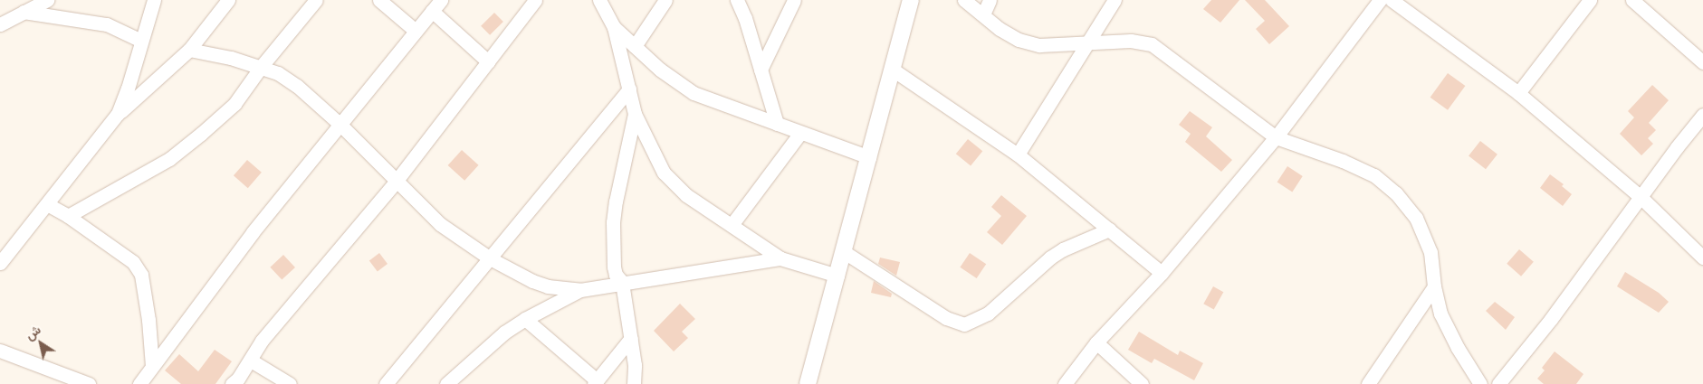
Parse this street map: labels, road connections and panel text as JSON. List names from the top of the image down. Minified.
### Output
{"north":"top left"}
